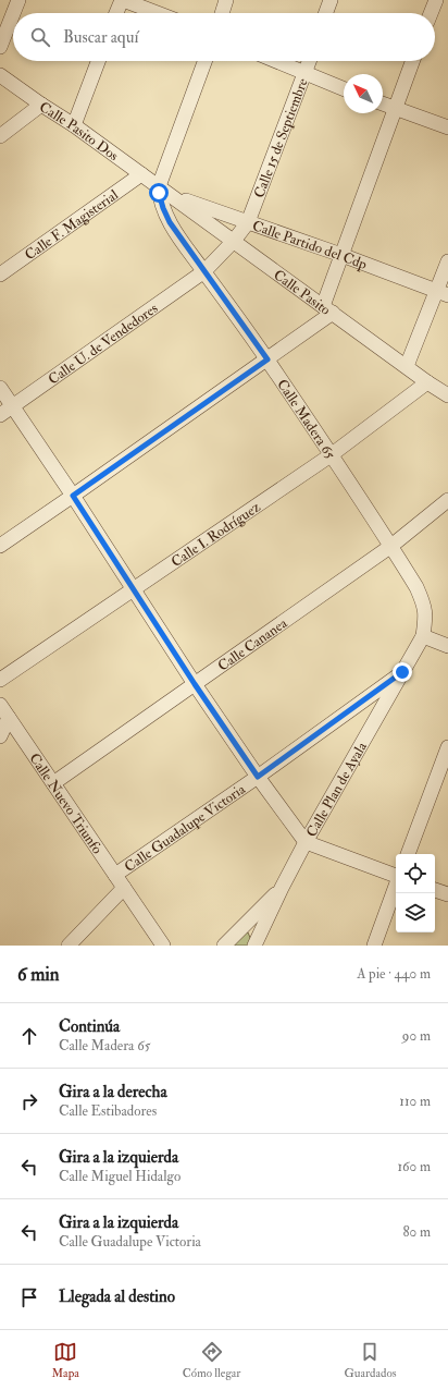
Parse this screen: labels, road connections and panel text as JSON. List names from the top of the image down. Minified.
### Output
{"streets":{"street":["Calle Pasito Dos","Calle 15 de Septiembre","Calle F. Magisterial","Calle Partido del Cdp","Calle Pasito","Calle U. de Vendedores","Calle Madera 65","Calle I. Rodríguez","Calle Cananea","Calle Plan de Ayala","Calle Nuevo Triunfo","Calle Guadalupe Victoria"]},"crossings":[["Calle Pasito Dos","Calle F. Magisterial"],["Calle Pasito Dos","Calle Pasito"],["Calle Pasito Dos","Calle Madera 65"],["Calle 15 de Septiembre","Calle Partido del Cdp"],["Calle 15 de Septiembre","Calle Pasito"],["Calle 15 de Septiembre","Calle U. de Vendedores"],["Calle Partido del Cdp","Calle Pasito"],["Calle Pasito","Calle U. de Vendedores"],["Calle Pasito","Calle Madera 65"],["Calle Pasito","Calle I. Rodríguez"],["Calle U. de Vendedores","Calle Madera 65"],["Calle Madera 65","Calle I. Rodríguez"],["Calle Madera 65","Calle Cananea"],["Calle Madera 65","Calle Plan de Ayala"],["Calle Cananea","Calle Nuevo Triunfo"],["Calle Plan de Ayala","Calle Guadalupe Victoria"],["Calle Nuevo Triunfo","Calle Guadalupe Victoria"]],"north":"top left","page":{"search":"Buscar aquí","heading":["6 min","A pie · 440 m"],"list":[["Continúa","Calle Madera 65","90 m"],["Gira a la derecha","Calle Estibadores","110 m"],["Gira a la izquierda","Calle Miguel Hidalgo","160 m"],["Gira a la izquierda","Calle Guadalupe Victoria","80 m"],"Llegada al destino"],"nav":["Mapa","Cómo llegar","Guardados"]}}
